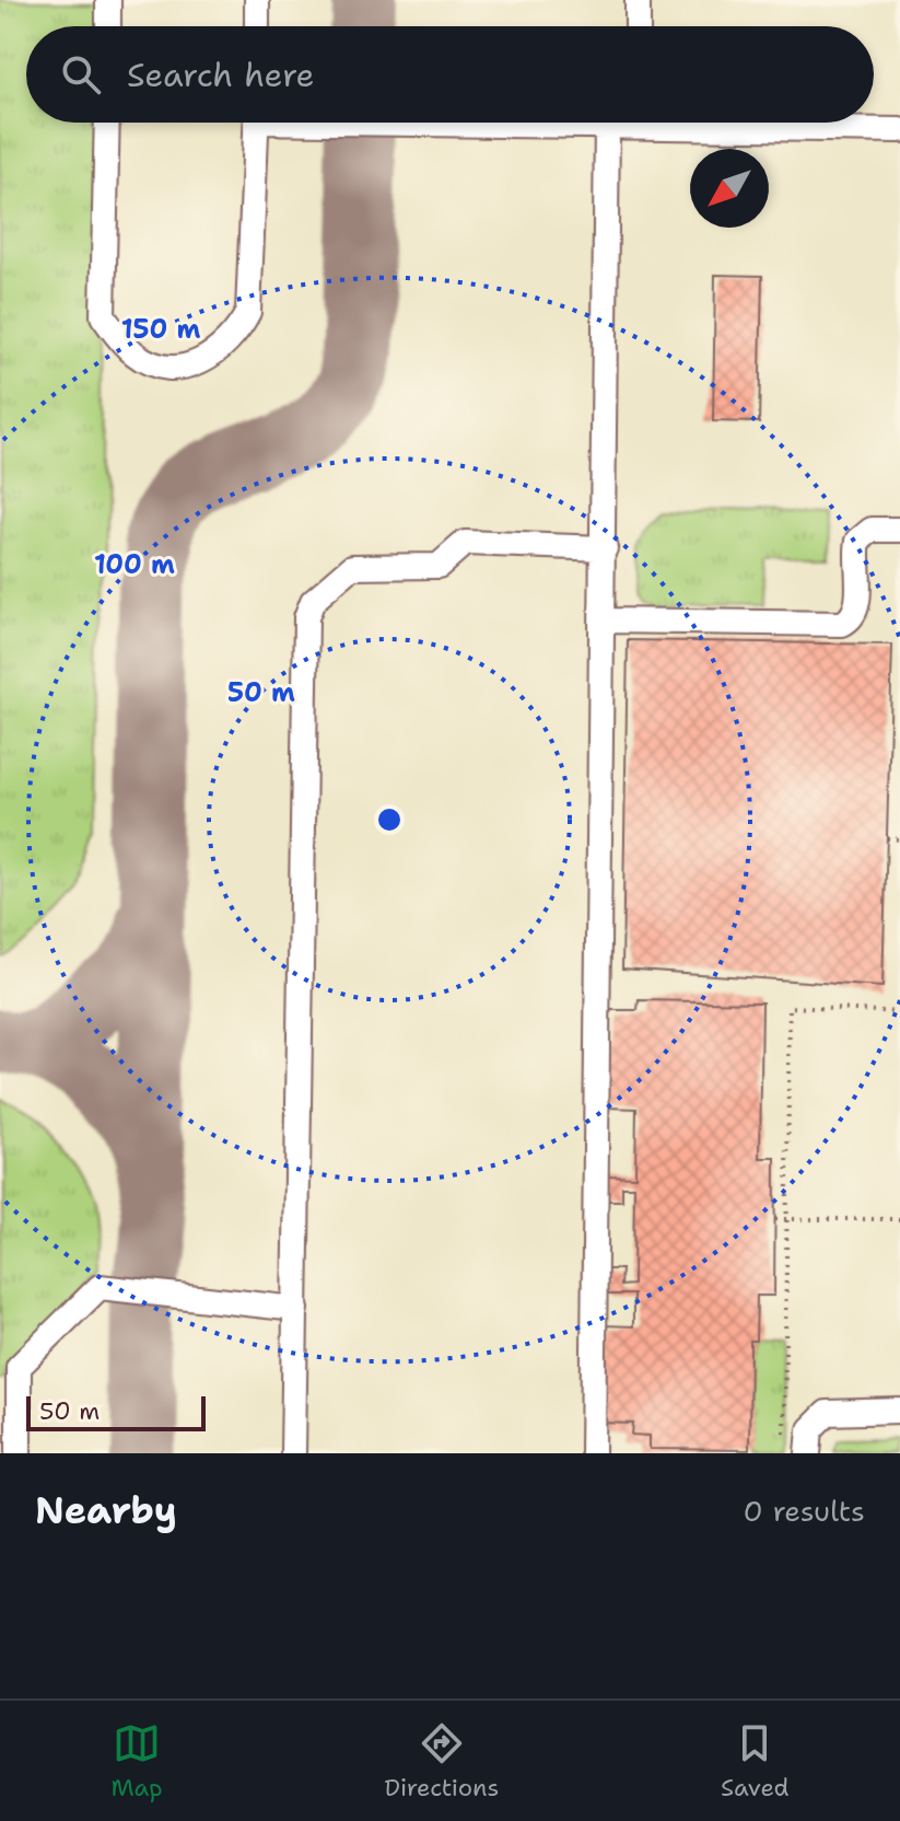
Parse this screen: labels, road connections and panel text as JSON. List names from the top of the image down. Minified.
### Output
{"scale_bar":"50 m","north":"bottom left","page":{"search":"Search here","scale":"50 m","heading":["Nearby","0 results"],"nav":["Map","Directions","Saved"]},"rings":["150 m","100 m","50 m"]}
